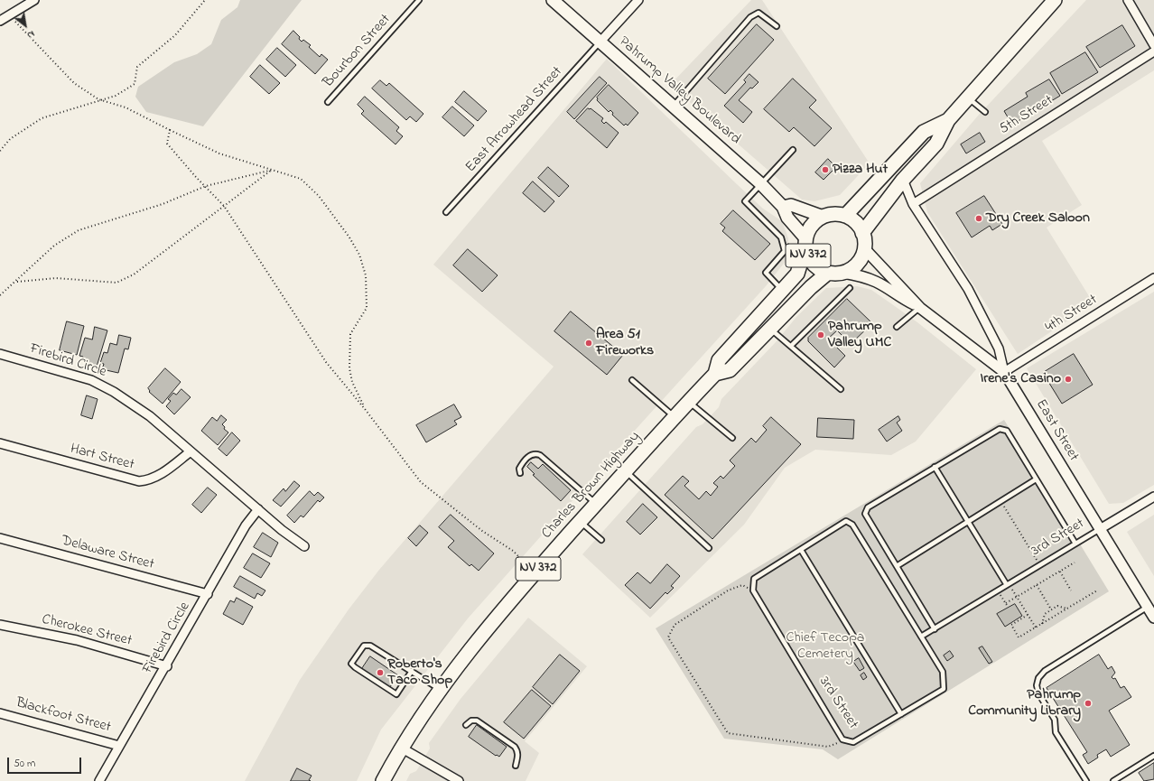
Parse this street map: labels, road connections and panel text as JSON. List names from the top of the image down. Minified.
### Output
{"streets":{"main road":["Pahrump Valley Boulevard","NV 372","Charles Brown Highway"],"street":["5th Street","4th Street","Firebird Circle","East Street","Hart Street","3rd Street","Delaware Street","Cherokee Street","Blackfoot Street"],"lane":["Bourbon Street","East Arrowhead Street"]},"crossings":[["Pahrump Valley Boulevard","East Arrowhead Street"],["Pahrump Valley Boulevard","NV 372"],["Pahrump Valley Boulevard","Charles Brown Highway"],["5th Street","East Street"],["NV 372","Charles Brown Highway"],["4th Street","East Street"],["Firebird Circle","Hart Street"],["Firebird Circle","Delaware Street"],["Firebird Circle","Cherokee Street"],["Firebird Circle","Blackfoot Street"],["East Street","3rd Street"]],"parks":["Chief Tecopa Cemetery"],"places":["Pizza Hut","Dry Creek Saloon","Pahrump Valley UMC","Area 51 Fireworks","Irene's Casino","Roberto's Taco Shop","Pahrump Community Library"],"scale_bar":"50 m","north":"bottom right"}
